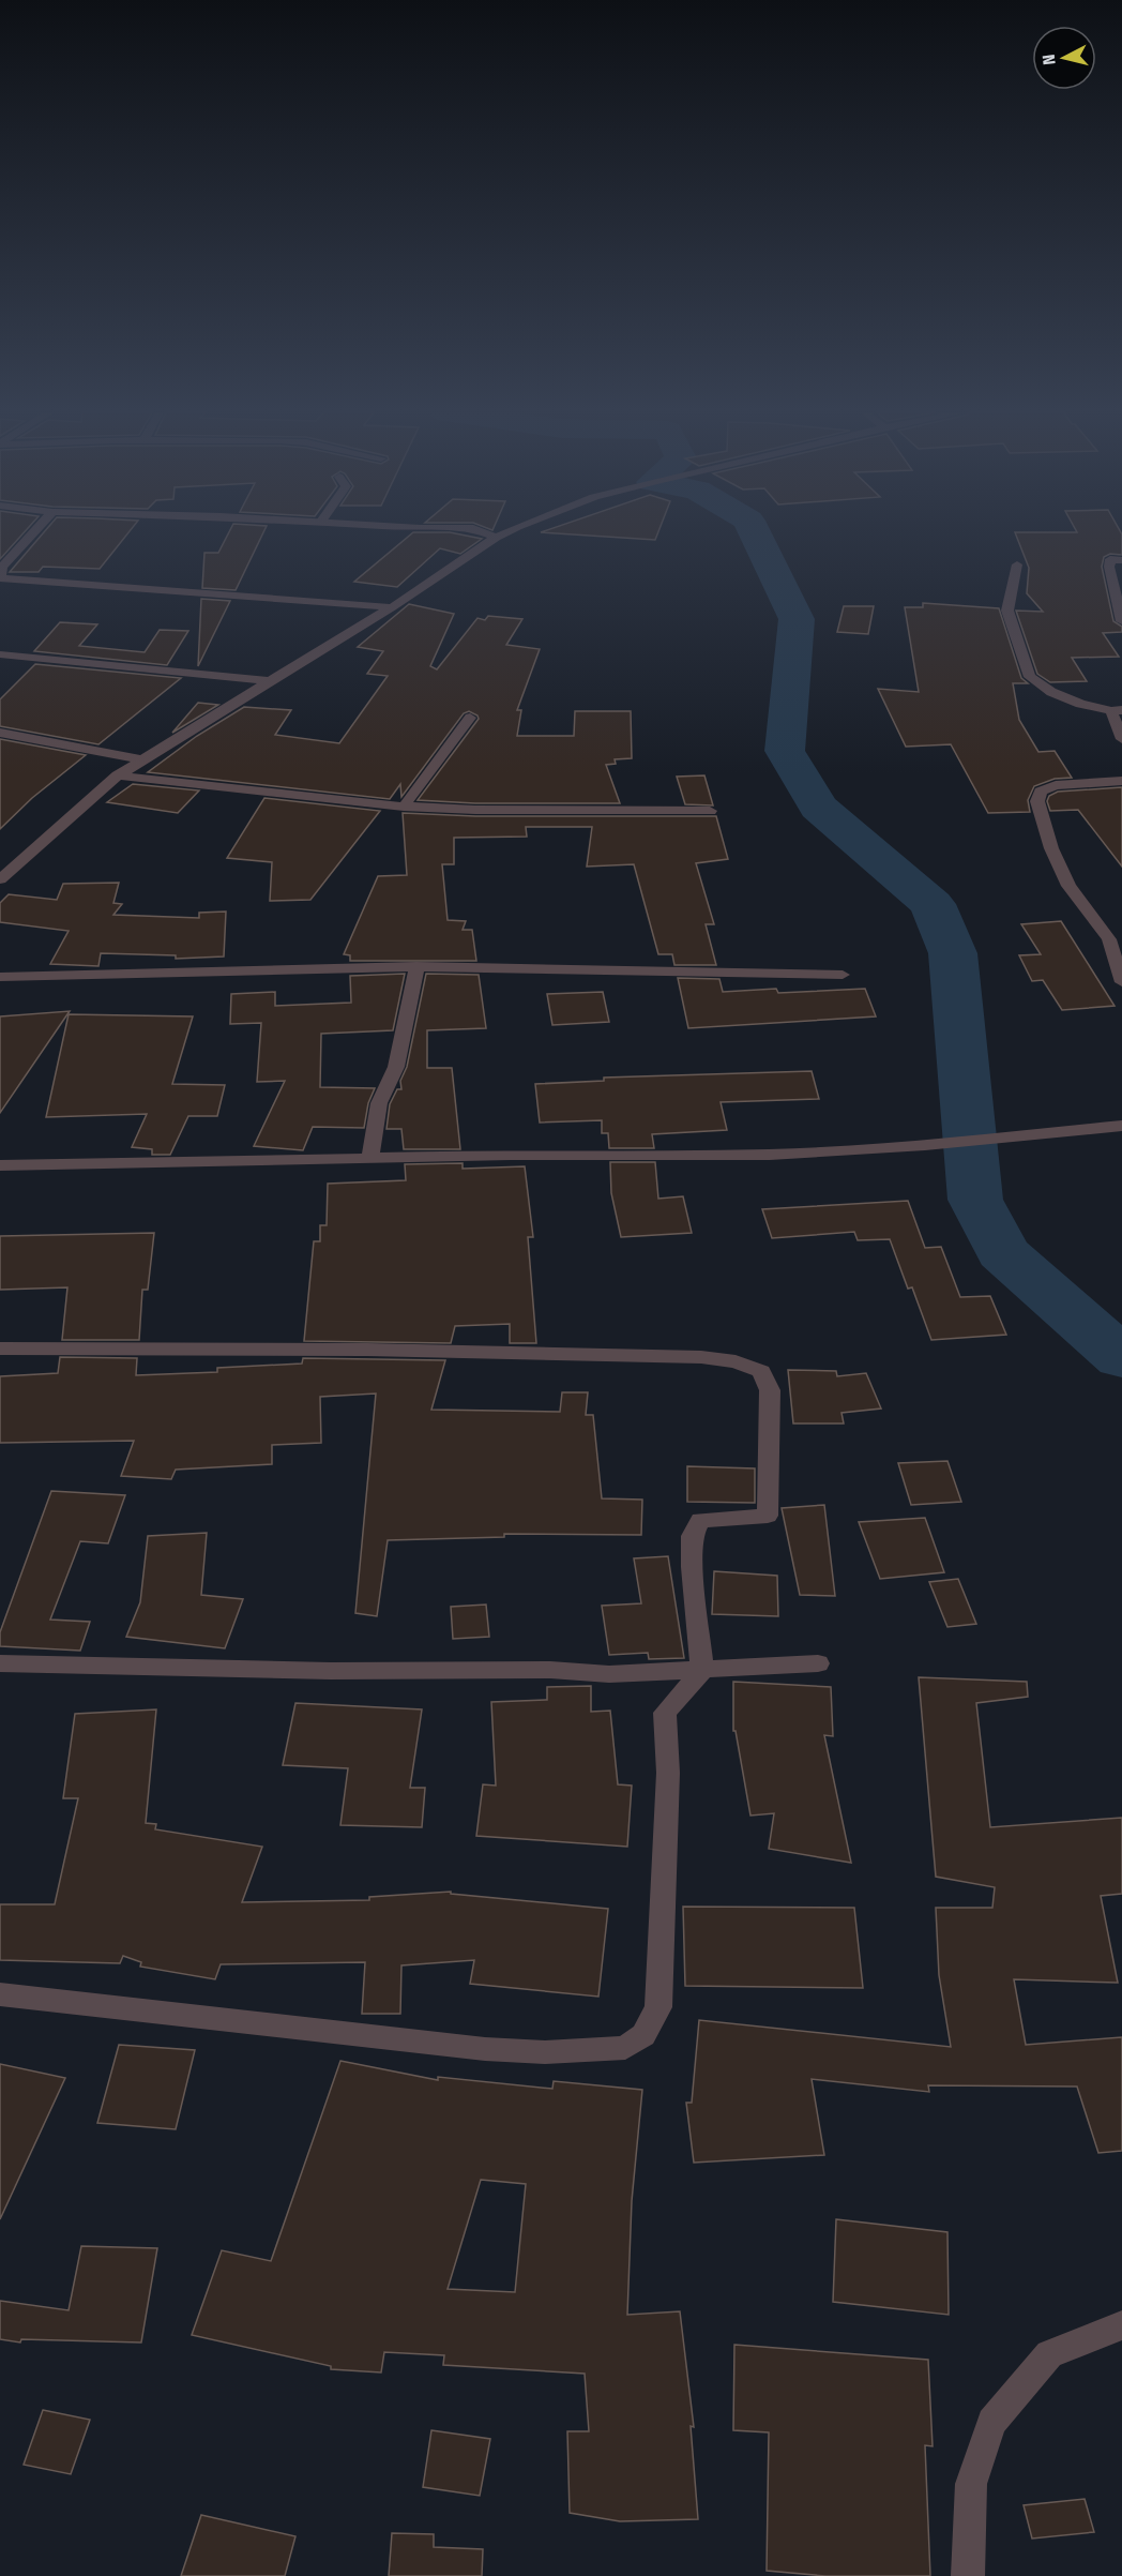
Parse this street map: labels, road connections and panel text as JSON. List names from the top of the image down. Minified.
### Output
{"north":"left"}
